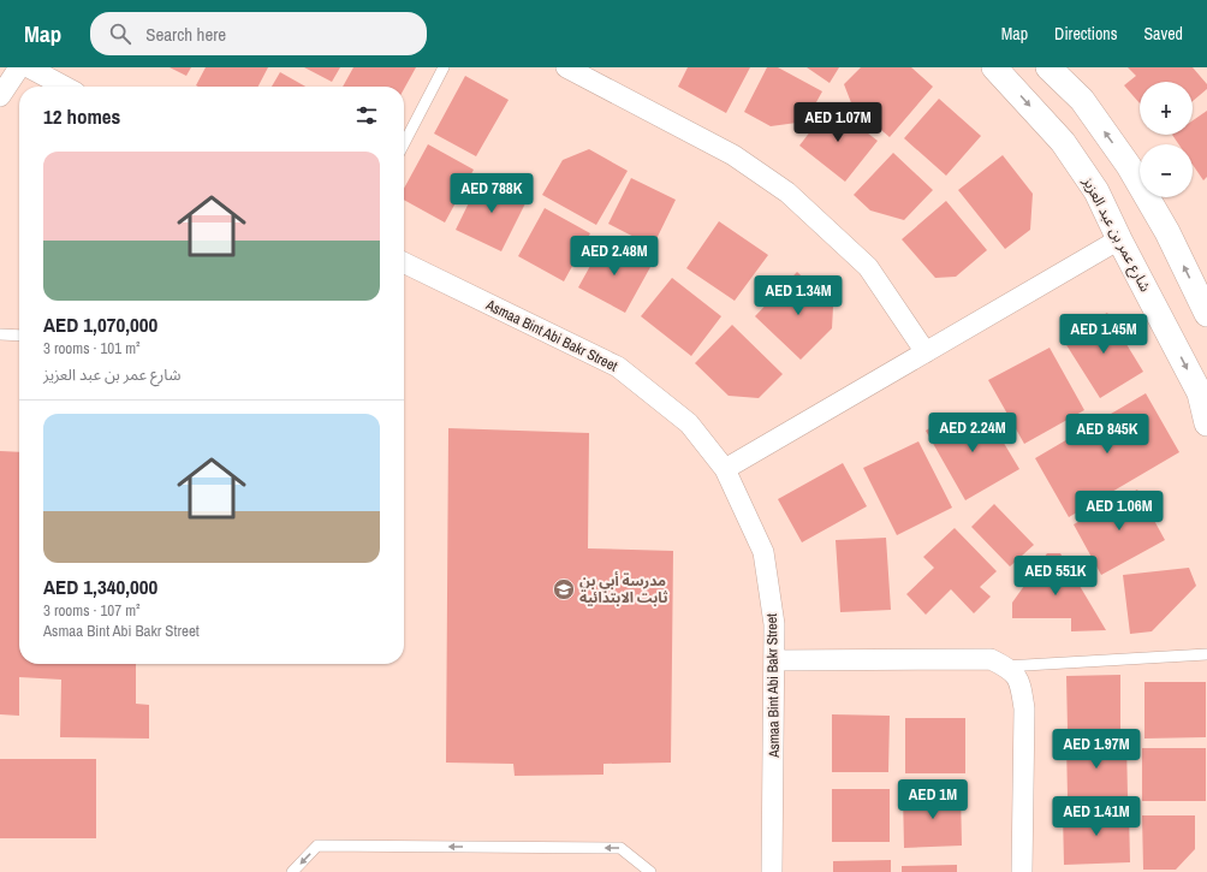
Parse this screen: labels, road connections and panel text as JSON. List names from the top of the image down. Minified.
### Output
{"streets":{"street":["شارع عمر بن عبد العزيز","Asmaa Bint Abi Bakr Street"]},"places":{"school or university":["مدرسة أبي بن ثابت الابتدائية"]},"page":{"header":"Map","search":"Search here","nav":["Map","Directions","Saved"],"map_buttons":["+","−"],"heading":"12 homes","price":["AED 1.07M","AED 788K","AED 2.48M","AED 1.34M","AED 1.45M","AED 2.24M","AED 845K","AED 1.06M","AED 551K","AED 1.97M","AED 1M","AED 1.41M"],"list":[{"name":"AED 1,070,000","note":"3 rooms · 101 m² · شارع عمر بن عبد العزيز"},{"name":"AED 1,340,000","note":"3 rooms · 107 m² · Asmaa Bint Abi Bakr Street"}]}}
